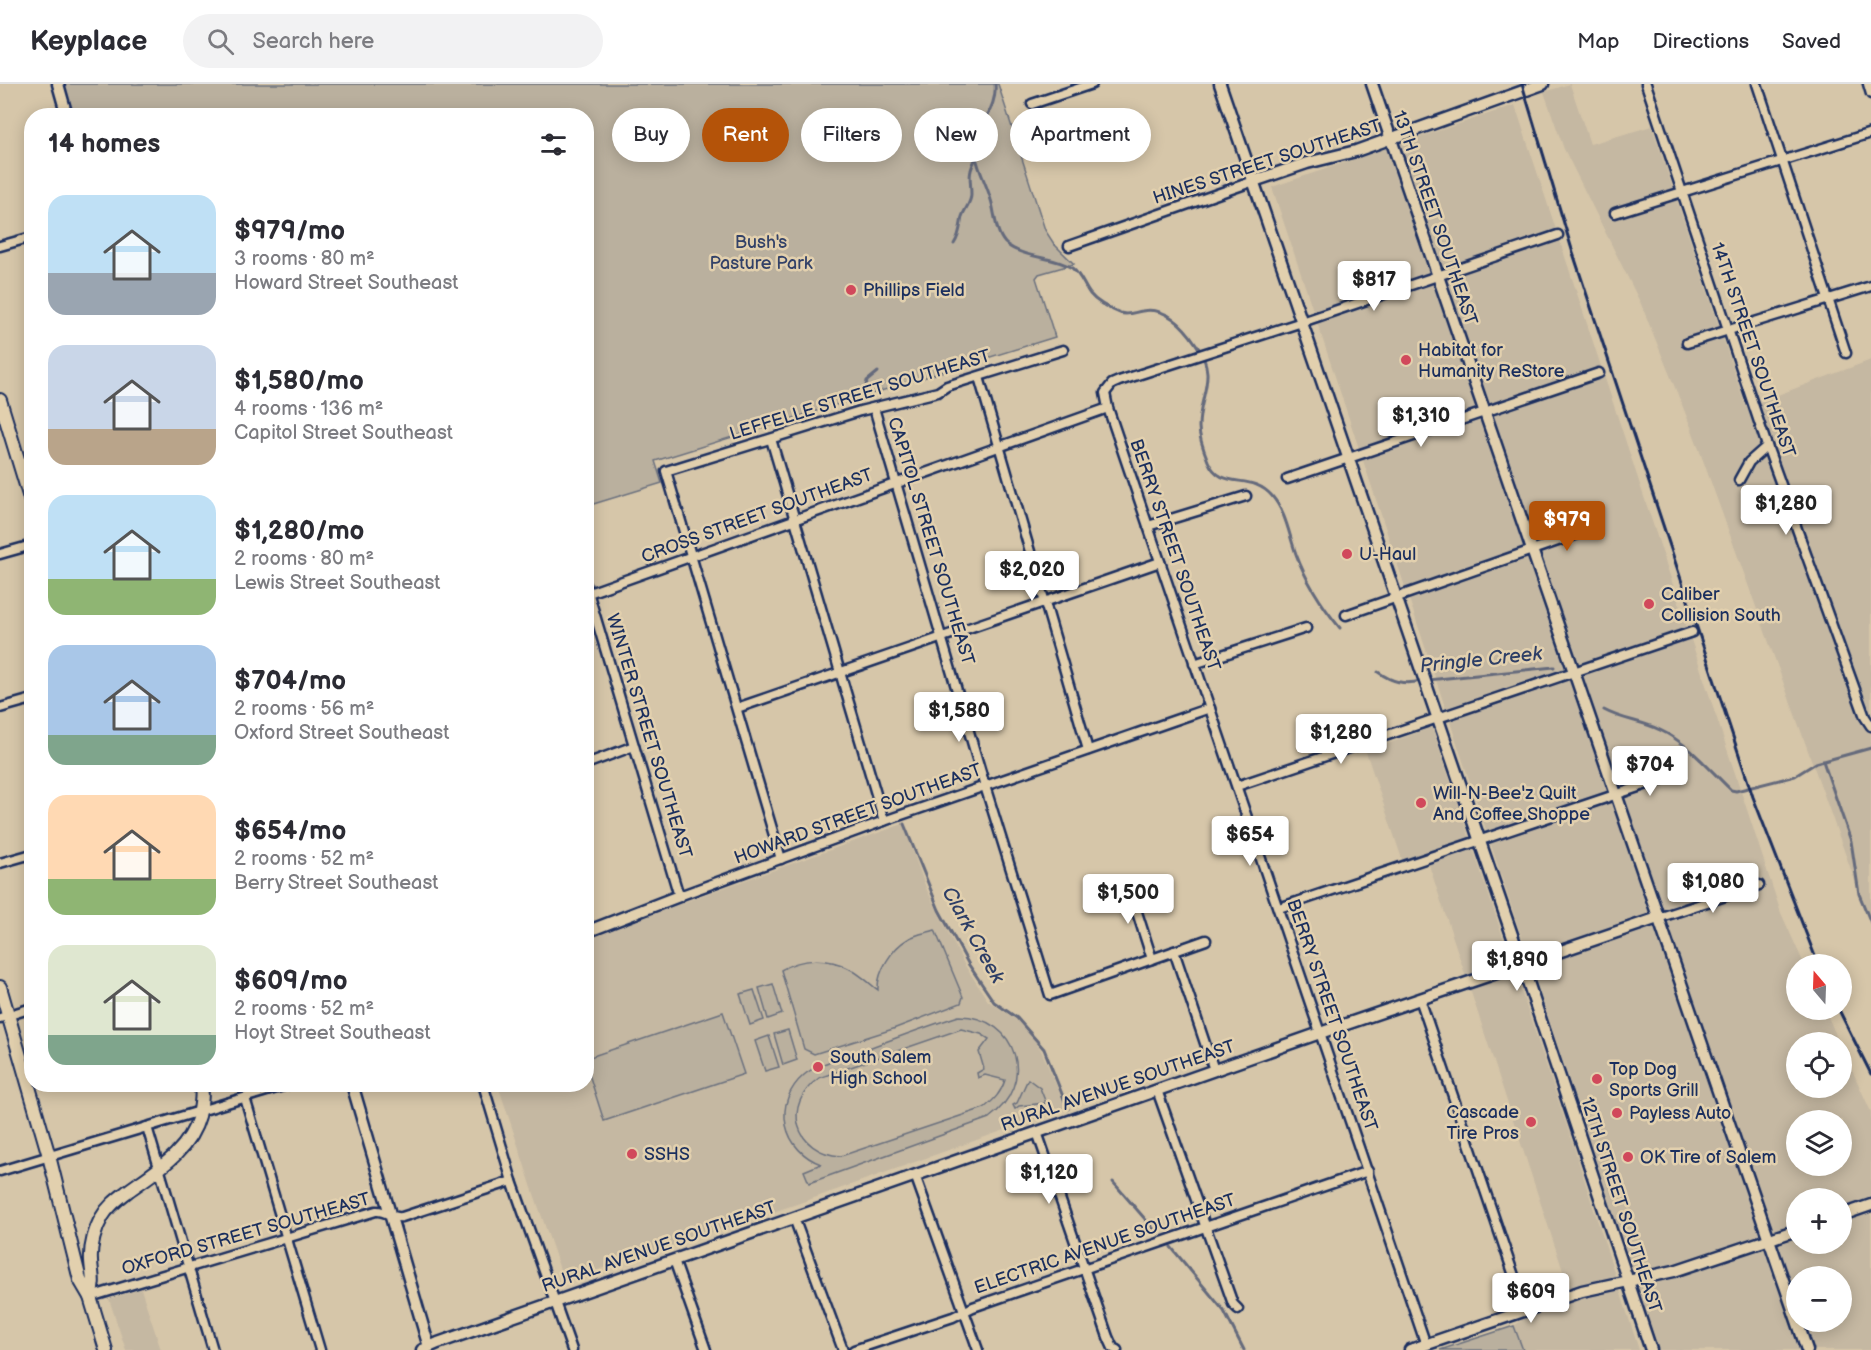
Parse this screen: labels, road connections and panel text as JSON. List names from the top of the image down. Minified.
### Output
{"streets":{"main road":["HINES STREET SOUTHEAST","13TH STREET SOUTHEAST","HOWARD STREET SOUTHEAST","RURAL AVENUE SOUTHEAST","12TH STREET SOUTHEAST"],"street":["14TH STREET SOUTHEAST","LEFFELLE STREET SOUTHEAST","CROSS STREET SOUTHEAST","CAPITOL STREET SOUTHEAST","BERRY STREET SOUTHEAST","WINTER STREET SOUTHEAST","OXFORD STREET SOUTHEAST","ELECTRIC AVENUE SOUTHEAST"]},"crossings":[["HINES STREET SOUTHEAST","13TH STREET SOUTHEAST"],["HINES STREET SOUTHEAST","12TH STREET SOUTHEAST"],["13TH STREET SOUTHEAST","RURAL AVENUE SOUTHEAST"],["LEFFELLE STREET SOUTHEAST","CROSS STREET SOUTHEAST"],["LEFFELLE STREET SOUTHEAST","CAPITOL STREET SOUTHEAST"],["CROSS STREET SOUTHEAST","CAPITOL STREET SOUTHEAST"],["CROSS STREET SOUTHEAST","BERRY STREET SOUTHEAST"],["CAPITOL STREET SOUTHEAST","HOWARD STREET SOUTHEAST"],["BERRY STREET SOUTHEAST","HOWARD STREET SOUTHEAST"],["BERRY STREET SOUTHEAST","RURAL AVENUE SOUTHEAST"],["BERRY STREET SOUTHEAST","12TH STREET SOUTHEAST"],["BERRY STREET SOUTHEAST","ELECTRIC AVENUE SOUTHEAST"],["WINTER STREET SOUTHEAST","HOWARD STREET SOUTHEAST"],["RURAL AVENUE SOUTHEAST","12TH STREET SOUTHEAST"]],"water":["Pringle Creek","Clark Creek"],"parks":["Bush's Pasture Park"],"places":["Phillips Field","Habitat for Humanity ReStore","U-Haul","Caliber Collision South","Will-N-Bee'z Quilt And Coffee Shoppe","South Salem High School","Top Dog Sports Grill","Payless Auto","Cascade Tire Pros","SSHS","OK Tire of Salem"],"north":"top","page":{"header":"Keyplace","search":"Search here","nav":["Map","Directions","Saved"],"chip":["Buy","Rent","Filters","New","Apartment"],"heading":"14 homes","list":[{"name":"$979/mo","note":"3 rooms · 80 m² · Howard Street Southeast"},{"name":"$1,580/mo","note":"4 rooms · 136 m² · Capitol Street Southeast"},{"name":"$1,280/mo","note":"2 rooms · 80 m² · Lewis Street Southeast"},{"name":"$704/mo","note":"2 rooms · 56 m² · Oxford Street Southeast"},{"name":"$654/mo","note":"2 rooms · 52 m² · Berry Street Southeast"},{"name":"$609/mo","note":"2 rooms · 52 m² · Hoyt Street Southeast"}],"price":["$817","$1,310","$1,280","$979","$2,020","$1,580","$1,280","$704","$654","$1,080","$1,500","$1,890","$1,120","$609"],"map_buttons":["+","−"]}}
